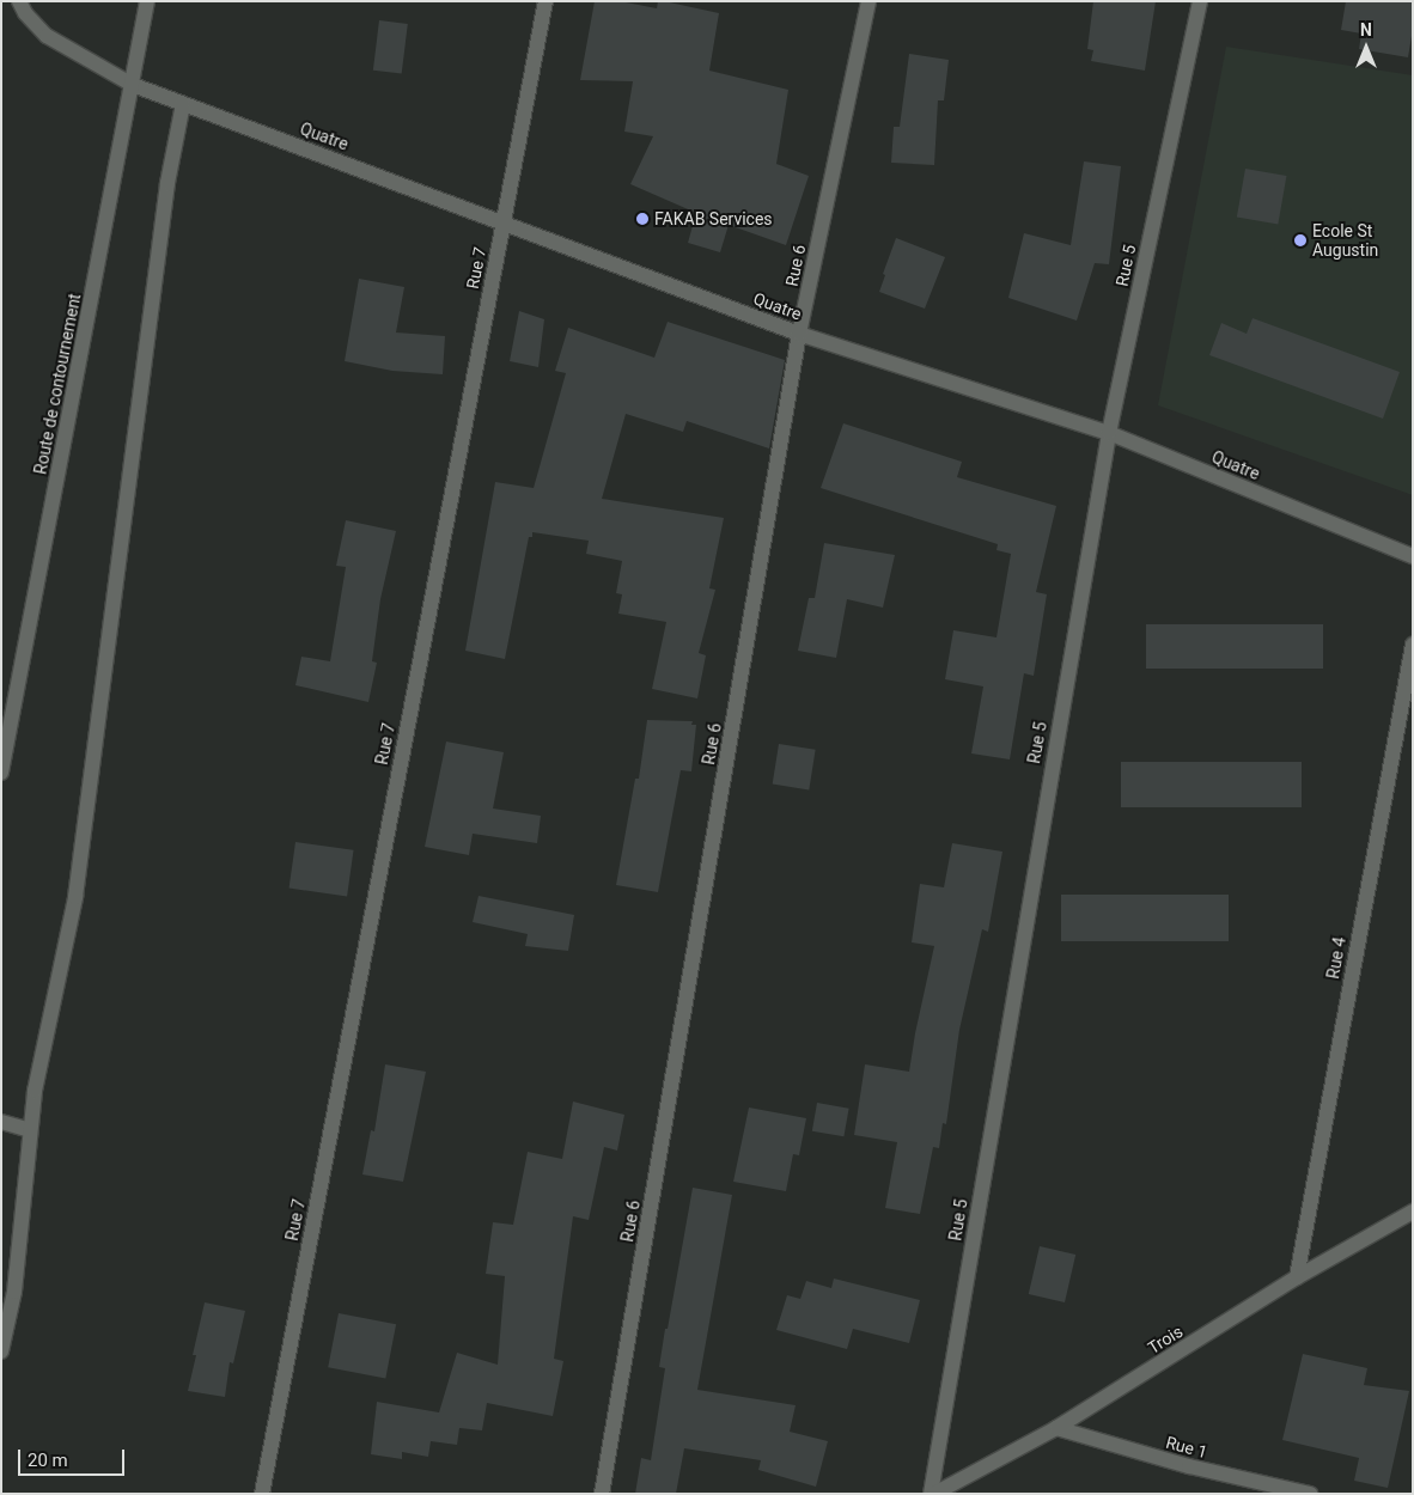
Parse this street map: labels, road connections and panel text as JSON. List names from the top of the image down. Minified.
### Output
{"streets":{"street":["Quatre","Rue 6","Rue 5","Rue 7","Route de contournement","Rue 4","Trois","Rue 1"]},"crossings":[["Quatre","Rue 6"],["Quatre","Rue 5"],["Quatre","Rue 7"],["Quatre","Route de contournement"],["Rue 5","Trois"],["Rue 4","Trois"],["Trois","Rue 1"]],"places":["FAKAB Services","Ecole St Augustin"],"scale_bar":"20 m","north":"top"}
